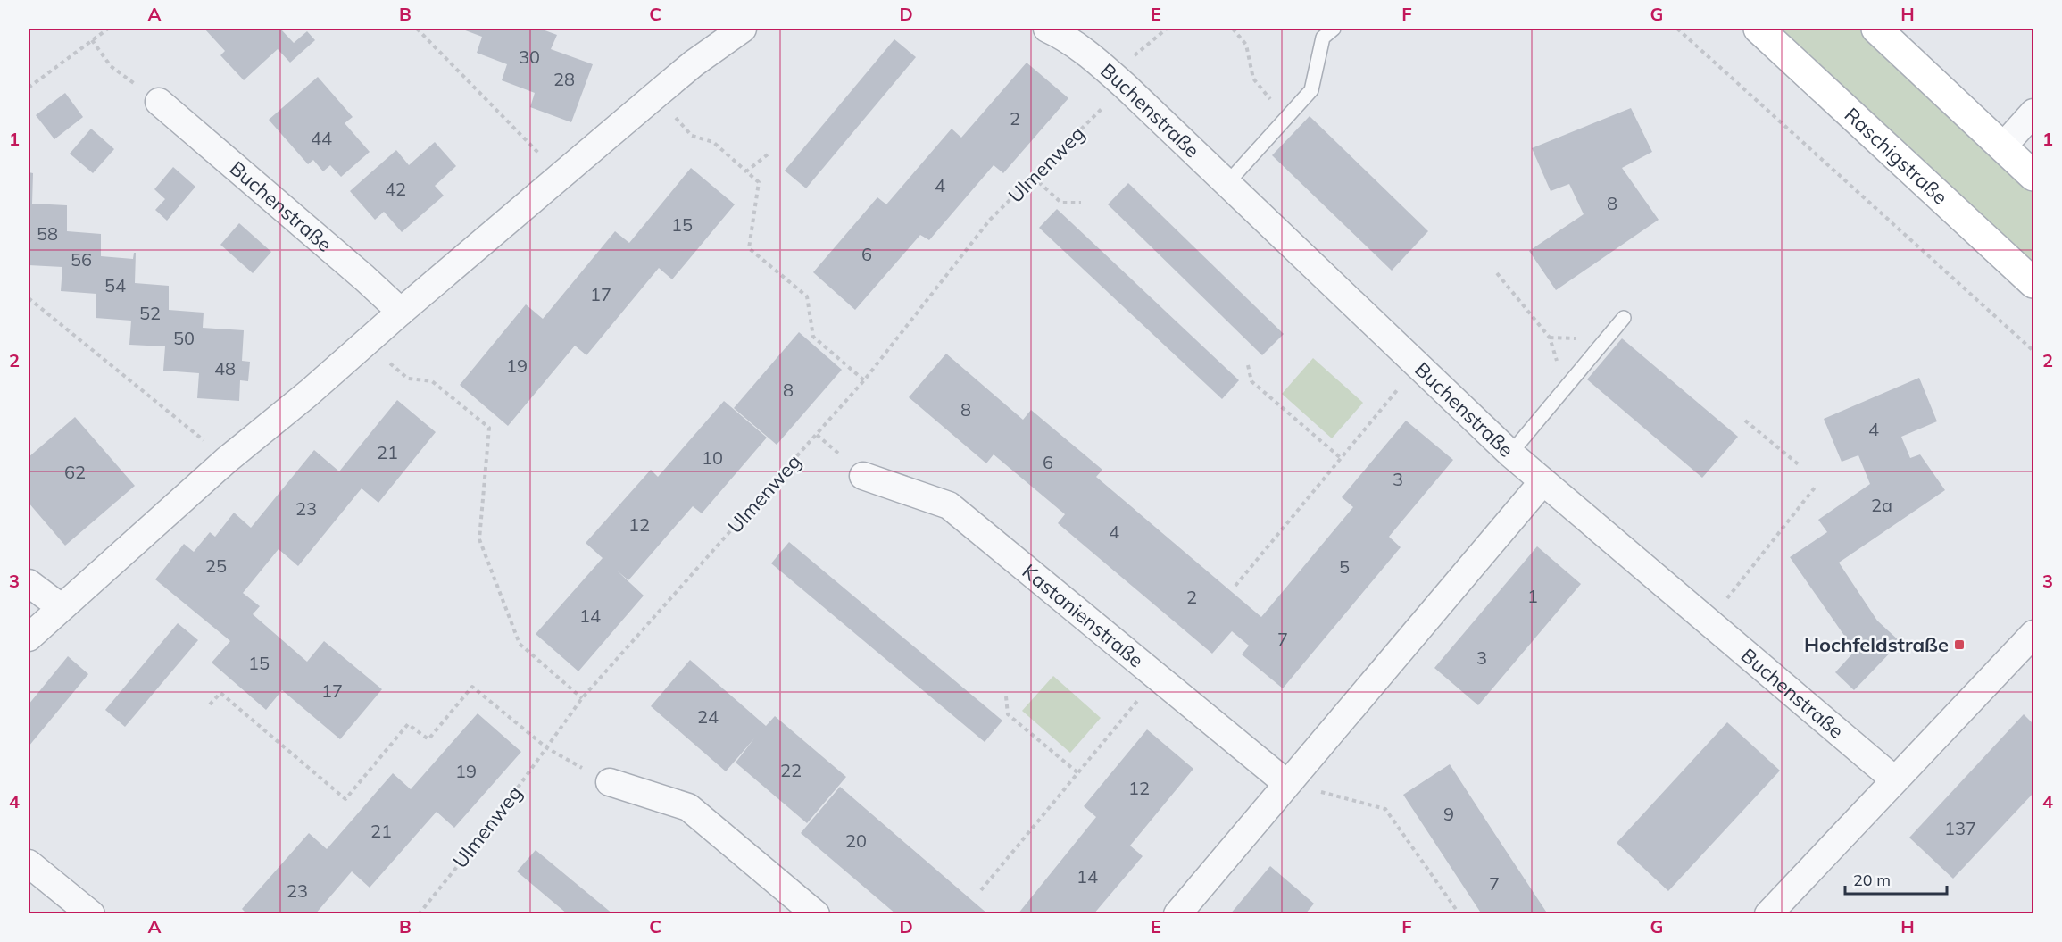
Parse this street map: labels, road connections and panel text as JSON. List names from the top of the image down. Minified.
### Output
{"streets":{"street":["Buchenstraße","Raschigstraße","Kastanienstraße"],"path":["Ulmenweg"]},"crossings":[["Buchenstraße","Ulmenweg"]],"places":{"transit":["Hochfeldstraße"]},"house_numbers":["30","28","2","44","4","42","8","15","58","6","56","54","17","52","50","19","48","8","8","4","21","10","6","62","3","2a","23","12","4","25","5","1","2","14","7","3","15","17","24","22","19","12","9","137","21","20","14","7","23"],"scale_bar":"20 m","grid":{"columns":["A","B","C","D","E","F","G","H"],"rows":["1","2","3","4"]}}
